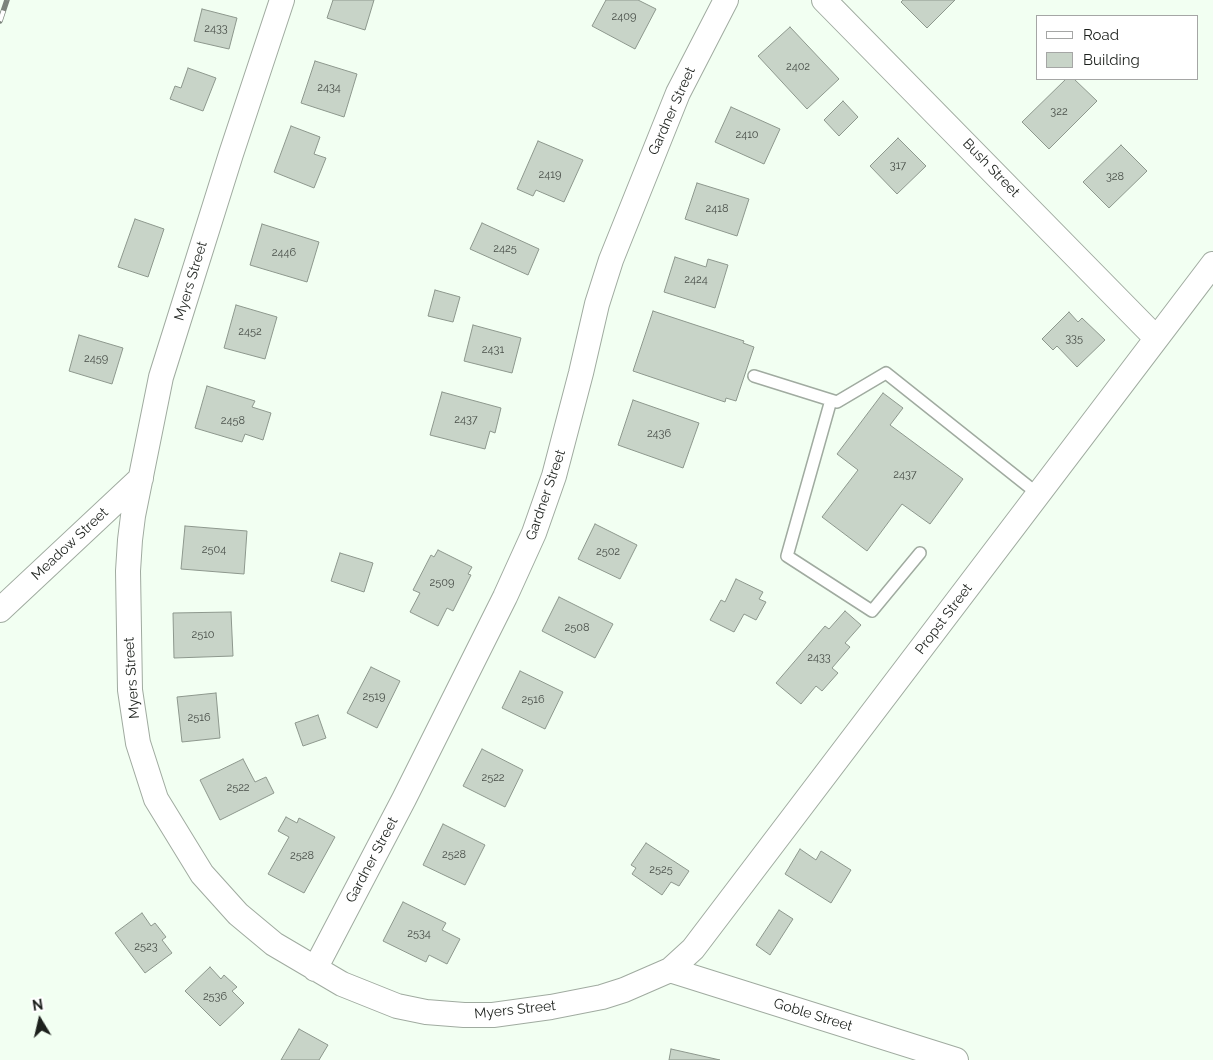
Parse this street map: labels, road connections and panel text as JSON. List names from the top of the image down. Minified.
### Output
{"streets":{"street":["Gardner Street","Bush Street","Myers Street","Meadow Street","Propst Street","Goble Street"]},"crossings":[["Gardner Street","Myers Street"],["Bush Street","Propst Street"],["Myers Street","Meadow Street"],["Myers Street","Propst Street"],["Myers Street","Goble Street"],["Propst Street","Goble Street"]],"house_numbers":["2409","2433","2402","2434","322","2410","317","2419","328","2418","2425","2446","2424","2452","335","2431","2459","2437","2458","2436","2437","2504","2502","2509","2508","2510","2433","2519","2516","2516","2522","2522","2528","2528","2525","2534","2523","2536"],"legend":["Road","Building"],"north":"top"}
